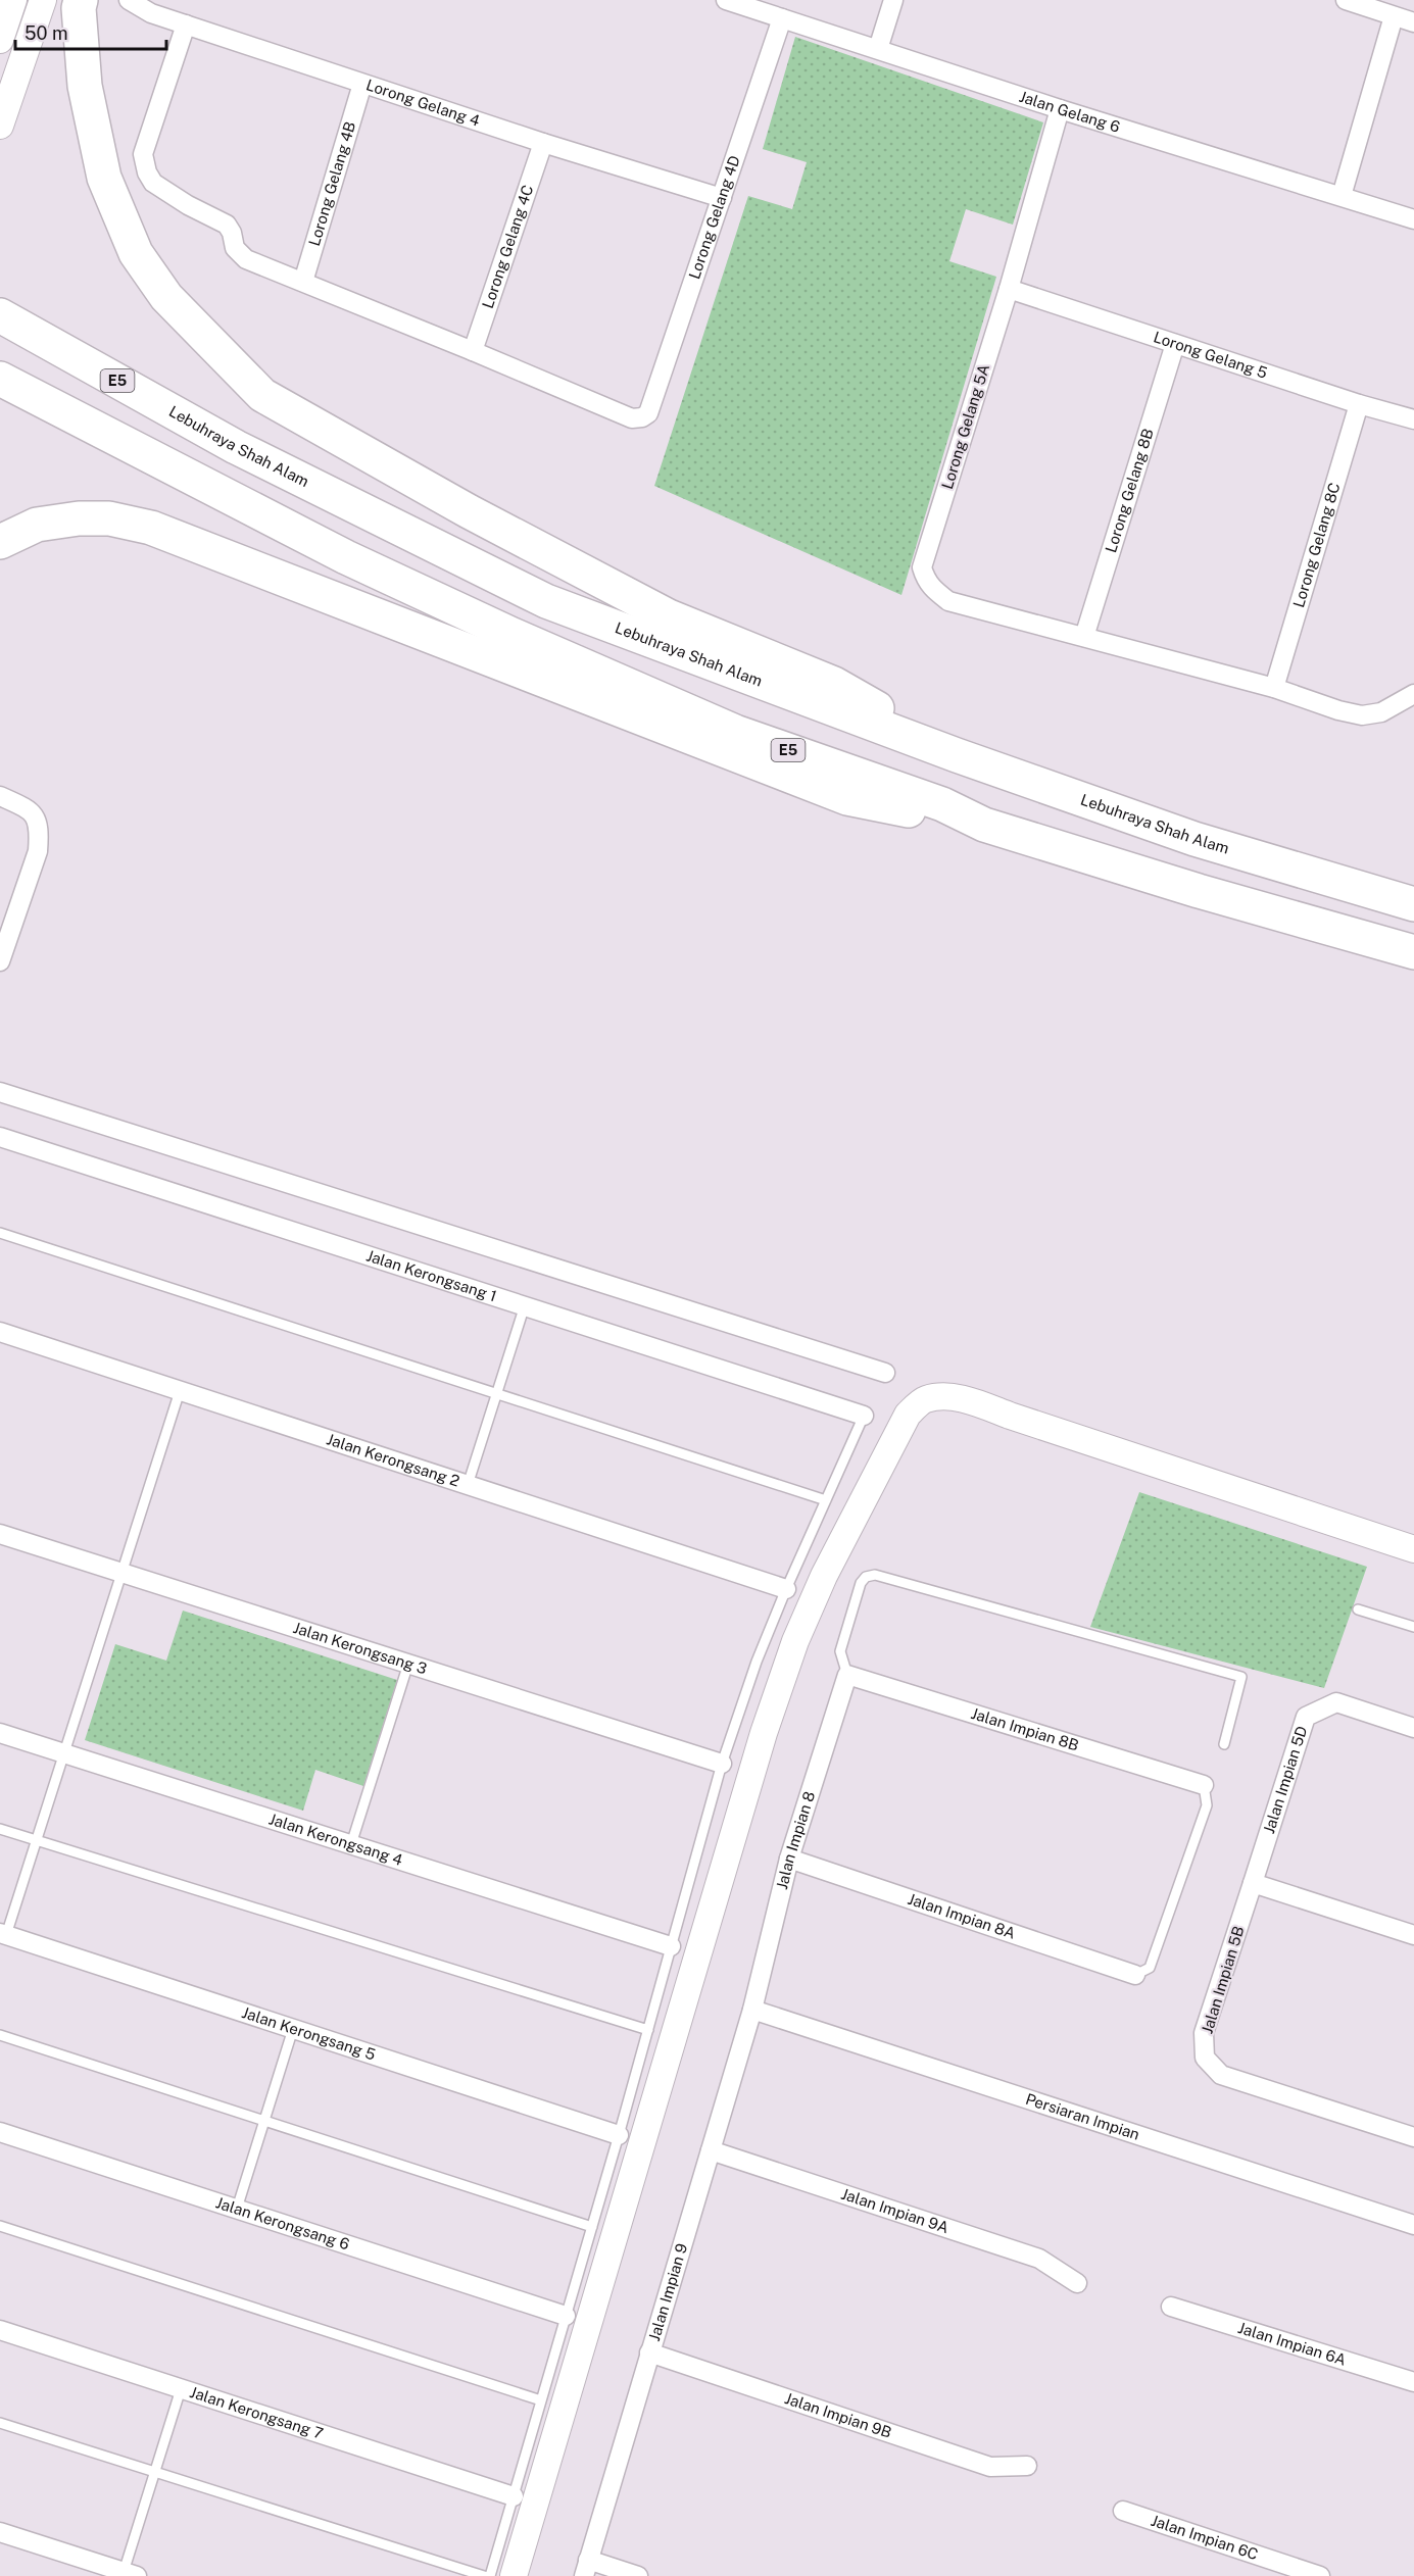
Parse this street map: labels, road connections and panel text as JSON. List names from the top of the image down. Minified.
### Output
{"streets":{"highway":["E5","Lebuhraya Shah Alam"],"street":["Lorong Gelang 4","Jalan Gelang 6","Lorong Gelang 4B","Lorong Gelang 4D","Lorong Gelang 4C","Lorong Gelang 5","Lorong Gelang 5A","Lorong Gelang 8B","Lorong Gelang 8C","Jalan Kerongsang 1","Jalan Kerongsang 2","Jalan Kerongsang 3","Jalan Impian 8B","Jalan Impian 5D","Jalan Kerongsang 4","Jalan Impian 8","Jalan Impian 8A","Jalan Impian 5B","Jalan Kerongsang 5","Persiaran Impian","Jalan Impian 9A","Jalan Kerongsang 6","Jalan Impian 9","Jalan Impian 6A","Jalan Kerongsang 7","Jalan Impian 9B","Jalan Impian 6C"]},"crossings":[["Lorong Gelang 4","Lorong Gelang 4B"],["Lorong Gelang 4","Lorong Gelang 4D"],["Lorong Gelang 4","Lorong Gelang 4C"],["Jalan Gelang 6","Lorong Gelang 4D"],["Jalan Gelang 6","Lorong Gelang 5A"],["Lorong Gelang 4D","Lorong Gelang 4C"],["Lorong Gelang 5","Lorong Gelang 5A"],["Lorong Gelang 5","Lorong Gelang 8B"],["Lorong Gelang 5","Lorong Gelang 8C"],["Lorong Gelang 5A","Lorong Gelang 8B"],["Lorong Gelang 5A","Lorong Gelang 8C"],["Jalan Impian 8B","Jalan Impian 8"],["Jalan Impian 5D","Jalan Impian 5B"],["Jalan Impian 8","Jalan Impian 8A"],["Jalan Impian 8","Persiaran Impian"],["Jalan Impian 8","Jalan Impian 9"],["Persiaran Impian","Jalan Impian 9"],["Jalan Impian 9A","Jalan Impian 9"],["Jalan Impian 9","Jalan Impian 9B"]],"scale_bar":"50 m"}
